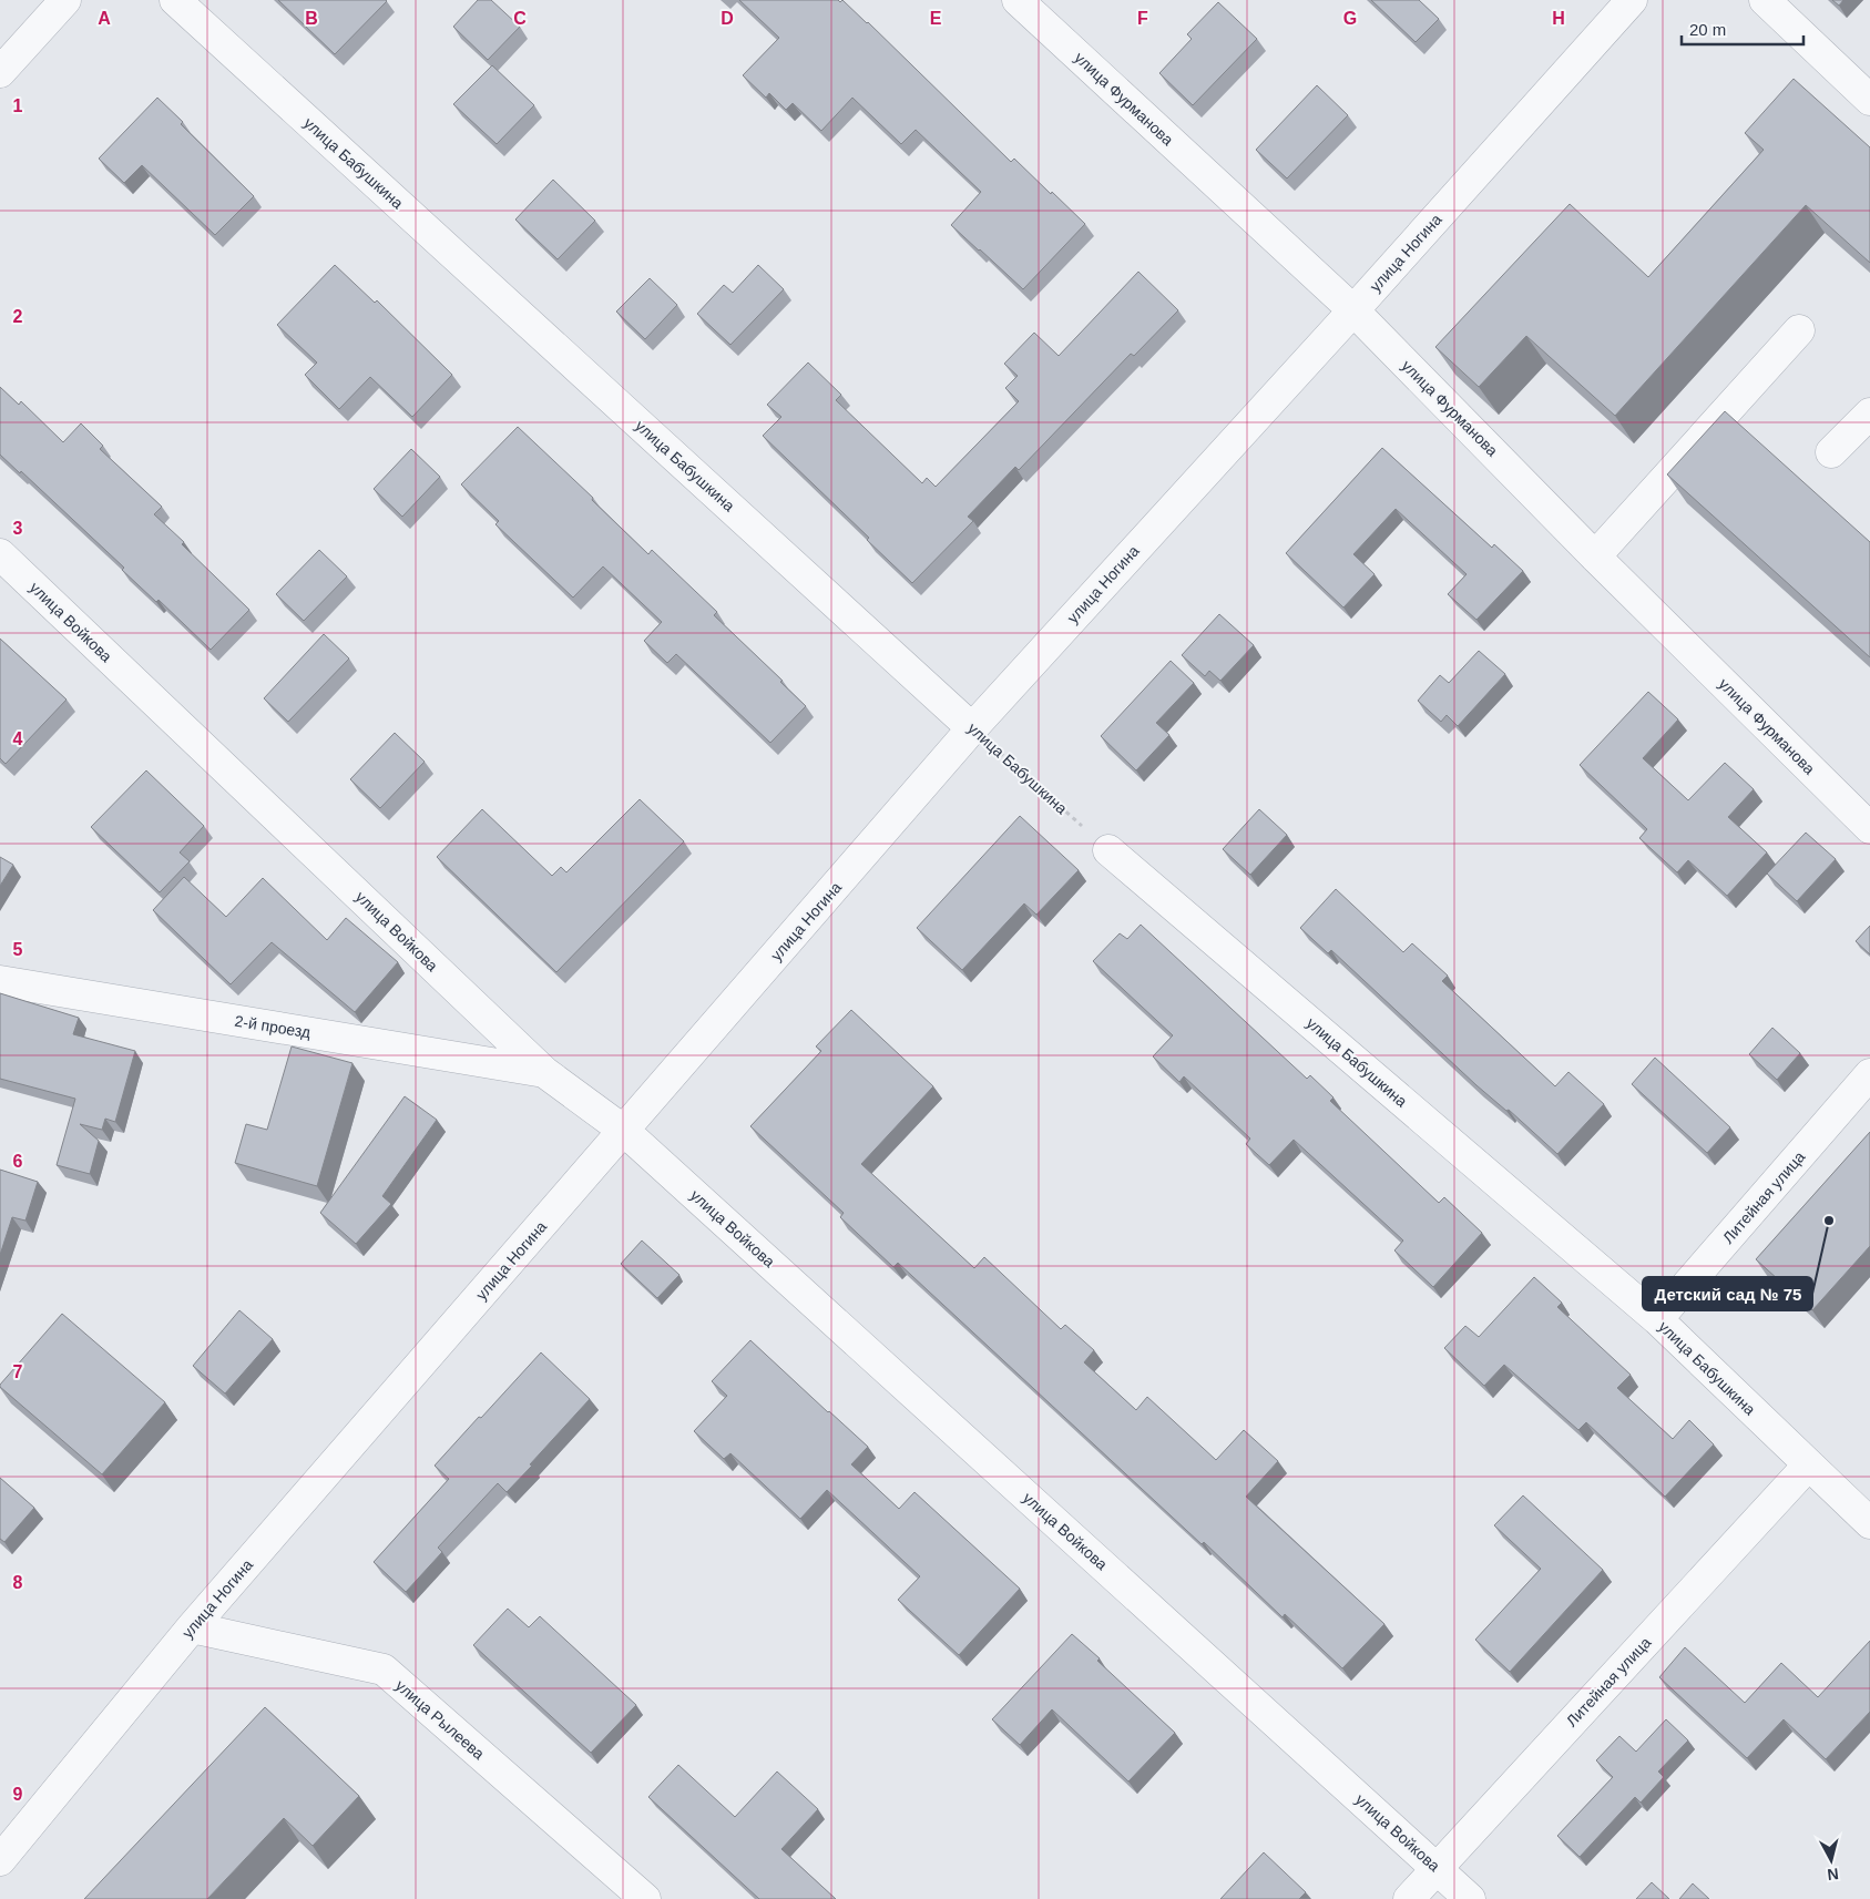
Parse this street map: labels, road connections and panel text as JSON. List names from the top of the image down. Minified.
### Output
{"streets":{"street":["улица Фурманова","улица Бабушкина","улица Ногина","улица Войкова","2-й проезд","Литейная улица","улица Рылеева"]},"crossings":[["улица Фурманова","улица Ногина"],["улица Бабушкина","улица Ногина"],["улица Бабушкина","Литейная улица"],["улица Ногина","улица Войкова"],["улица Ногина","улица Рылеева"],["улица Войкова","2-й проезд"],["улица Войкова","Литейная улица"]],"places":["Детский сад № 75"],"scale_bar":"20 m","north":"bottom","grid":{"columns":["A","B","C","D","E","F","G","H"],"rows":["1","2","3","4","5","6","7","8","9"]}}
